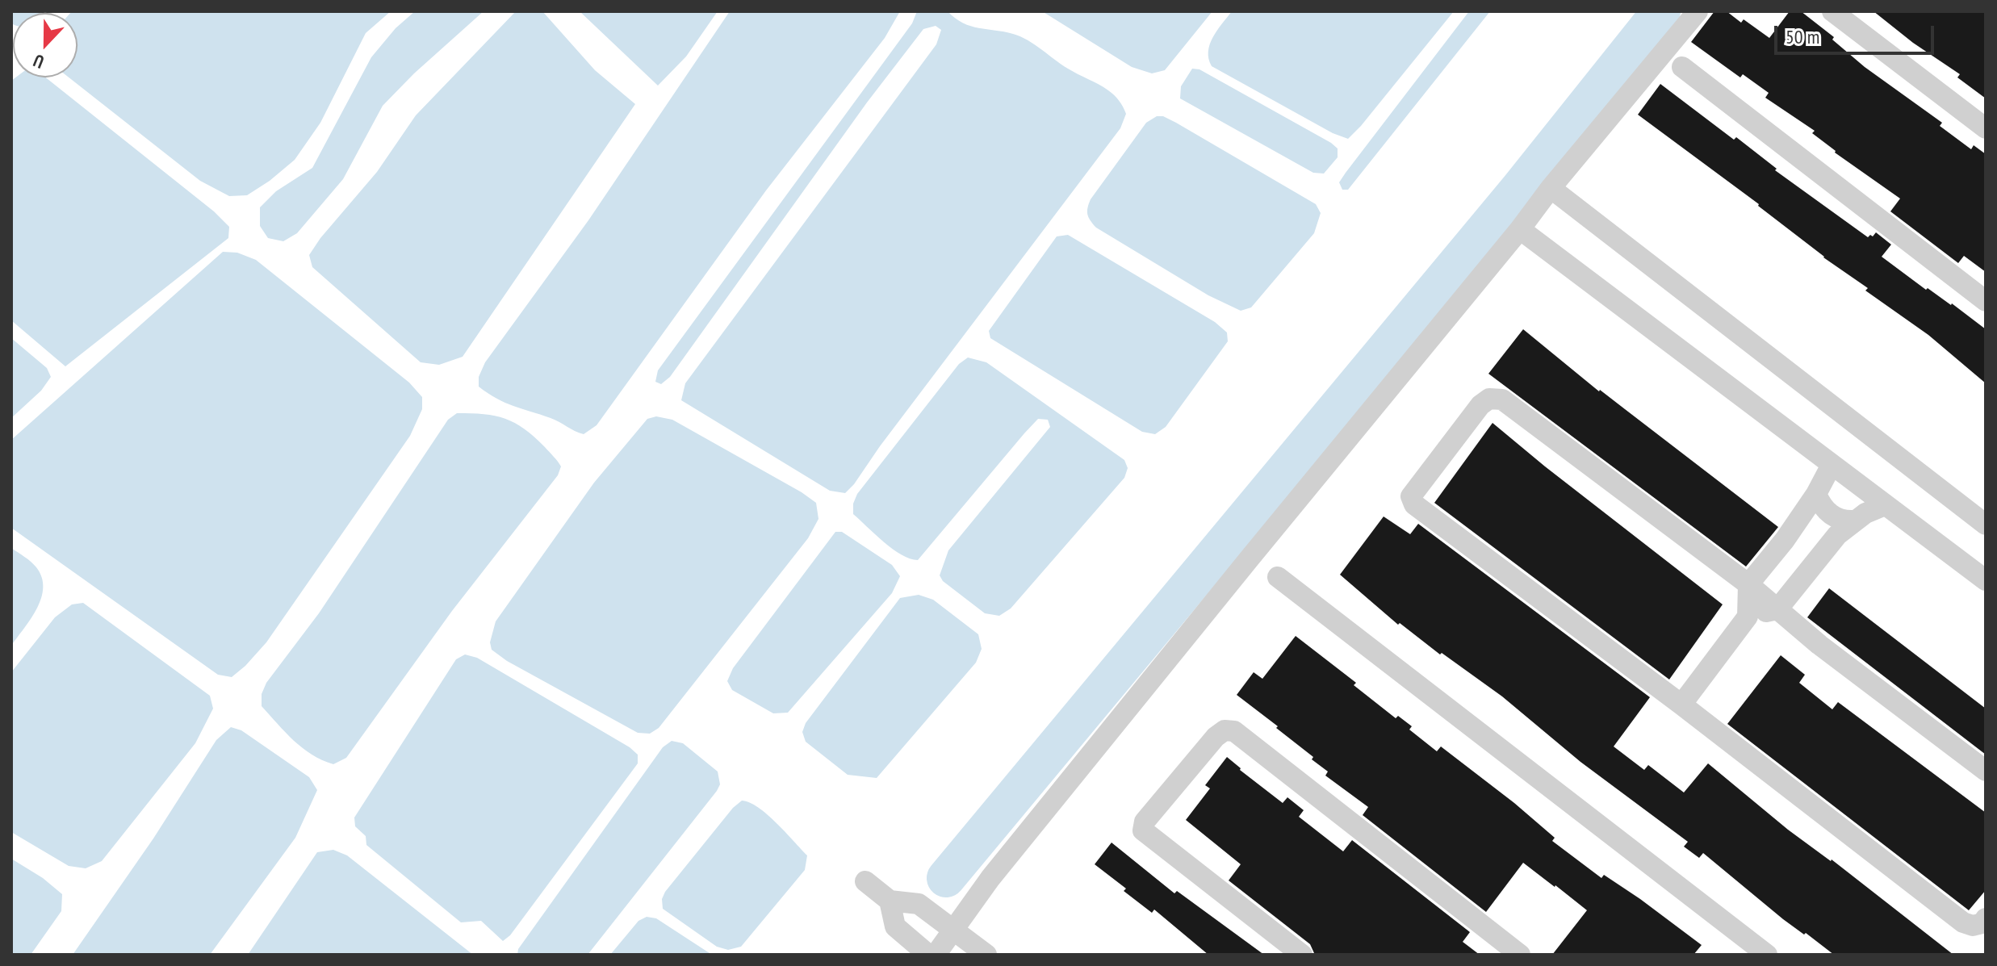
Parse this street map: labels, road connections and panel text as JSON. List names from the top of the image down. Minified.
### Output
{"scale_bar":"50 m","north":"bottom"}
